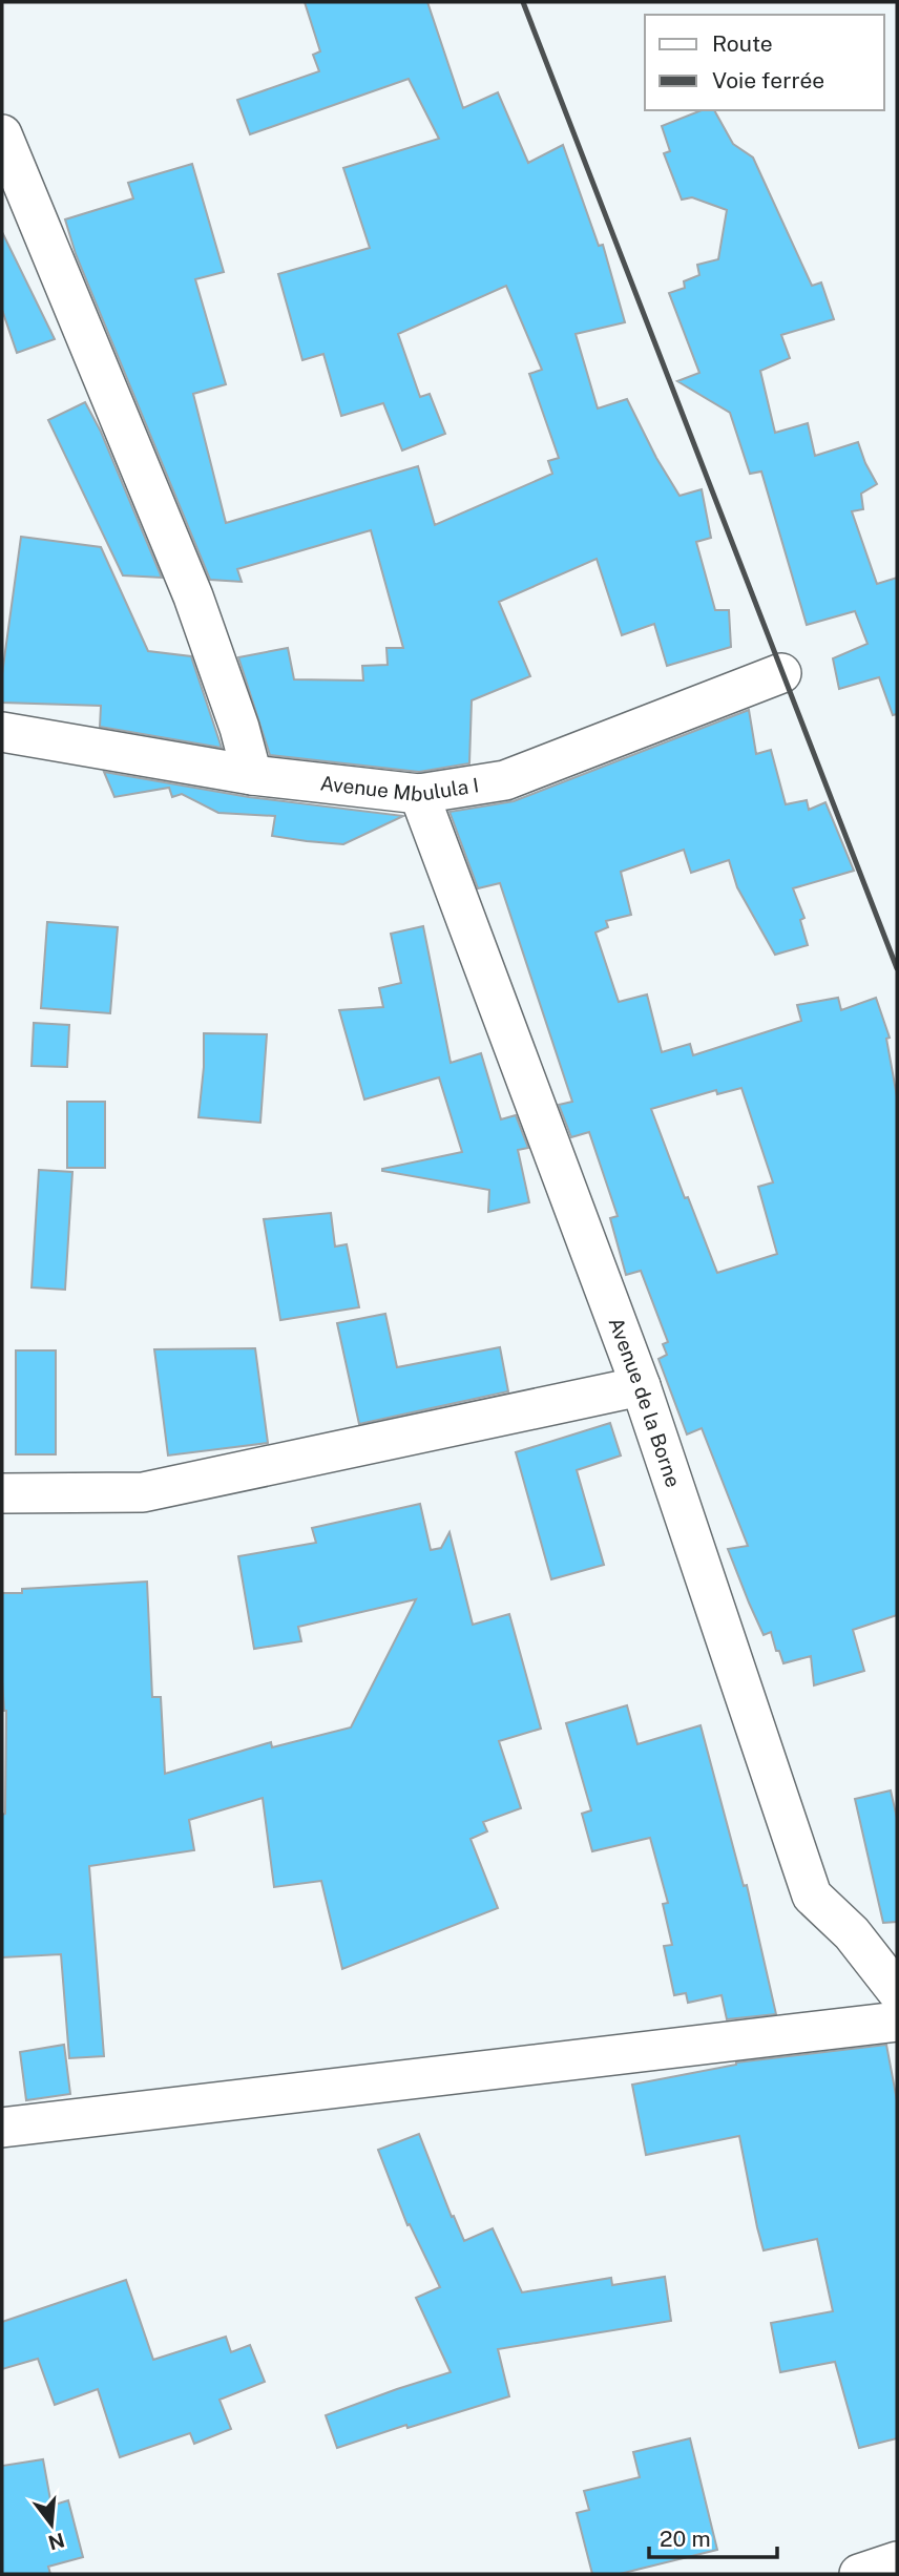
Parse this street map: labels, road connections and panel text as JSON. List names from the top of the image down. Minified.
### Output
{"streets":{"street":["Avenue Mbulula I","Avenue de la Borne"]},"crossings":[["Avenue Mbulula I","Avenue de la Borne"]],"legend":["Route","Voie ferrée"],"scale_bar":"20 m","north":"bottom"}
